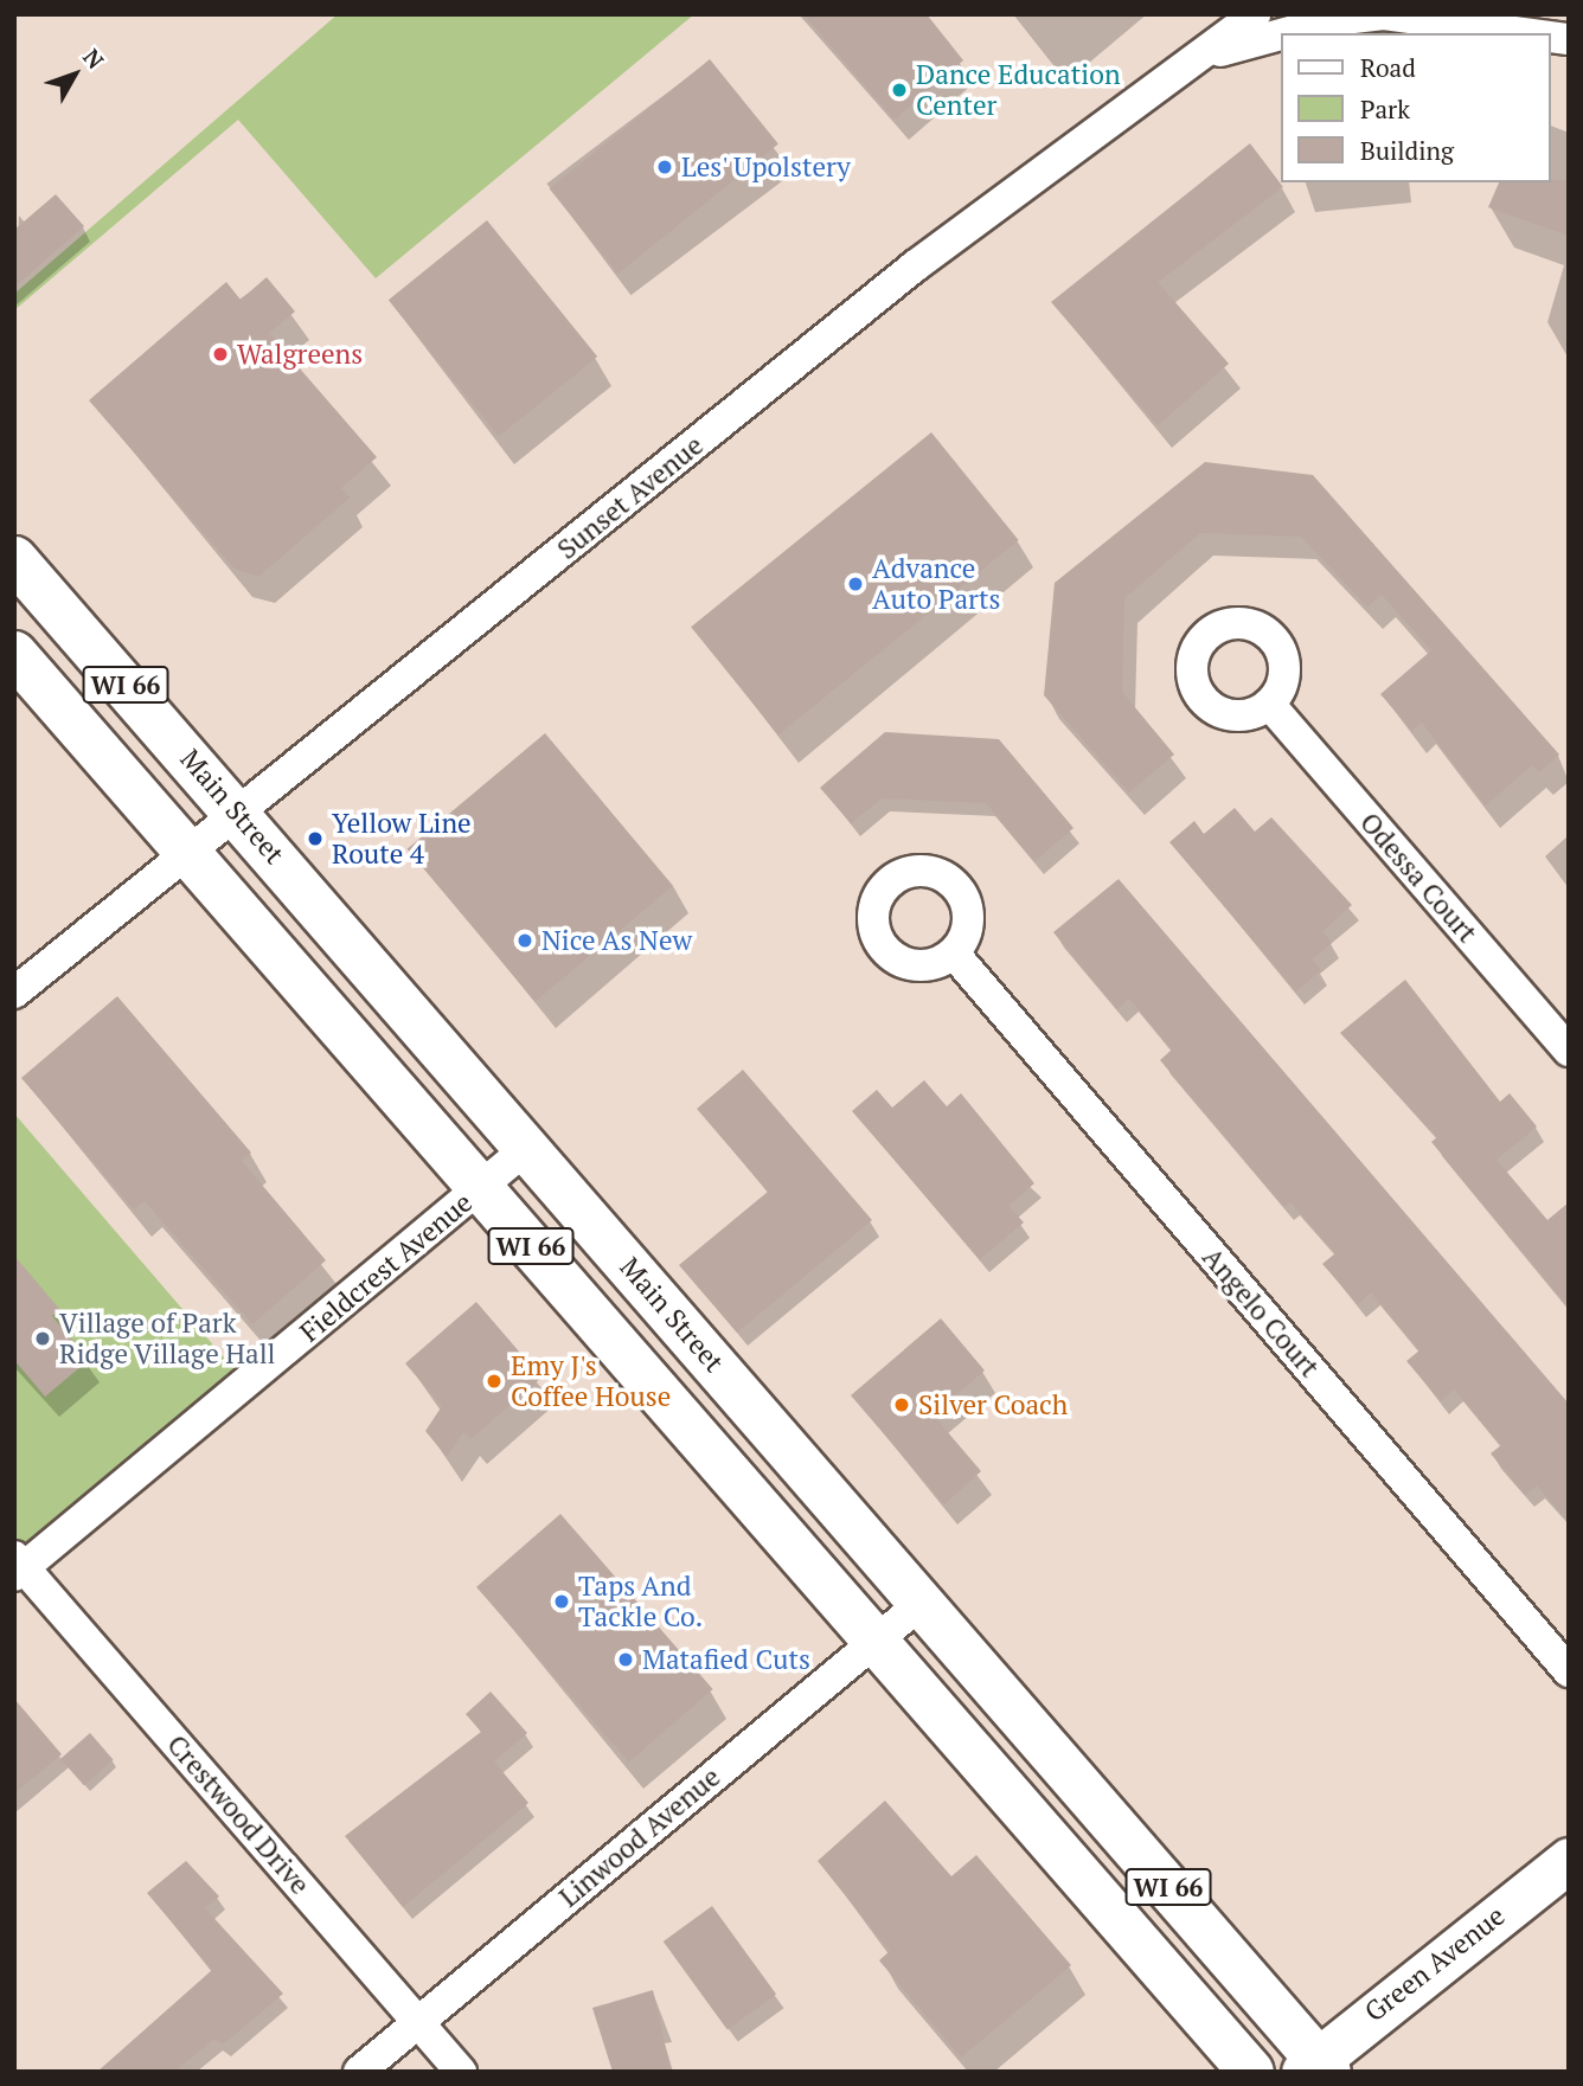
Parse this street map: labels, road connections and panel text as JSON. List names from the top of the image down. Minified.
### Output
{"streets":{"main road":["WI 66","Main Street"],"street":["Sunset Avenue","Odessa Court","Fieldcrest Avenue","Angelo Court","Crestwood Drive","Linwood Avenue","Green Avenue"]},"crossings":[["Sunset Avenue","WI 66"],["Sunset Avenue","Main Street"],["WI 66","Fieldcrest Avenue"],["WI 66","Linwood Avenue"],["Main Street","Fieldcrest Avenue"],["Main Street","Linwood Avenue"],["Main Street","Green Avenue"],["Fieldcrest Avenue","Crestwood Drive"],["Crestwood Drive","Linwood Avenue"]],"places":["Dance Education Center","Les' Upolstery","Walgreens","Advance Auto Parts","Yellow Line Route 4","Nice As New","Village of Park Ridge Village Hall","Emy J's Coffee House","Silver Coach","Taps And Tackle Co.","Matafied Cuts"],"legend":["Road","Park","Building"],"north":"top right"}
